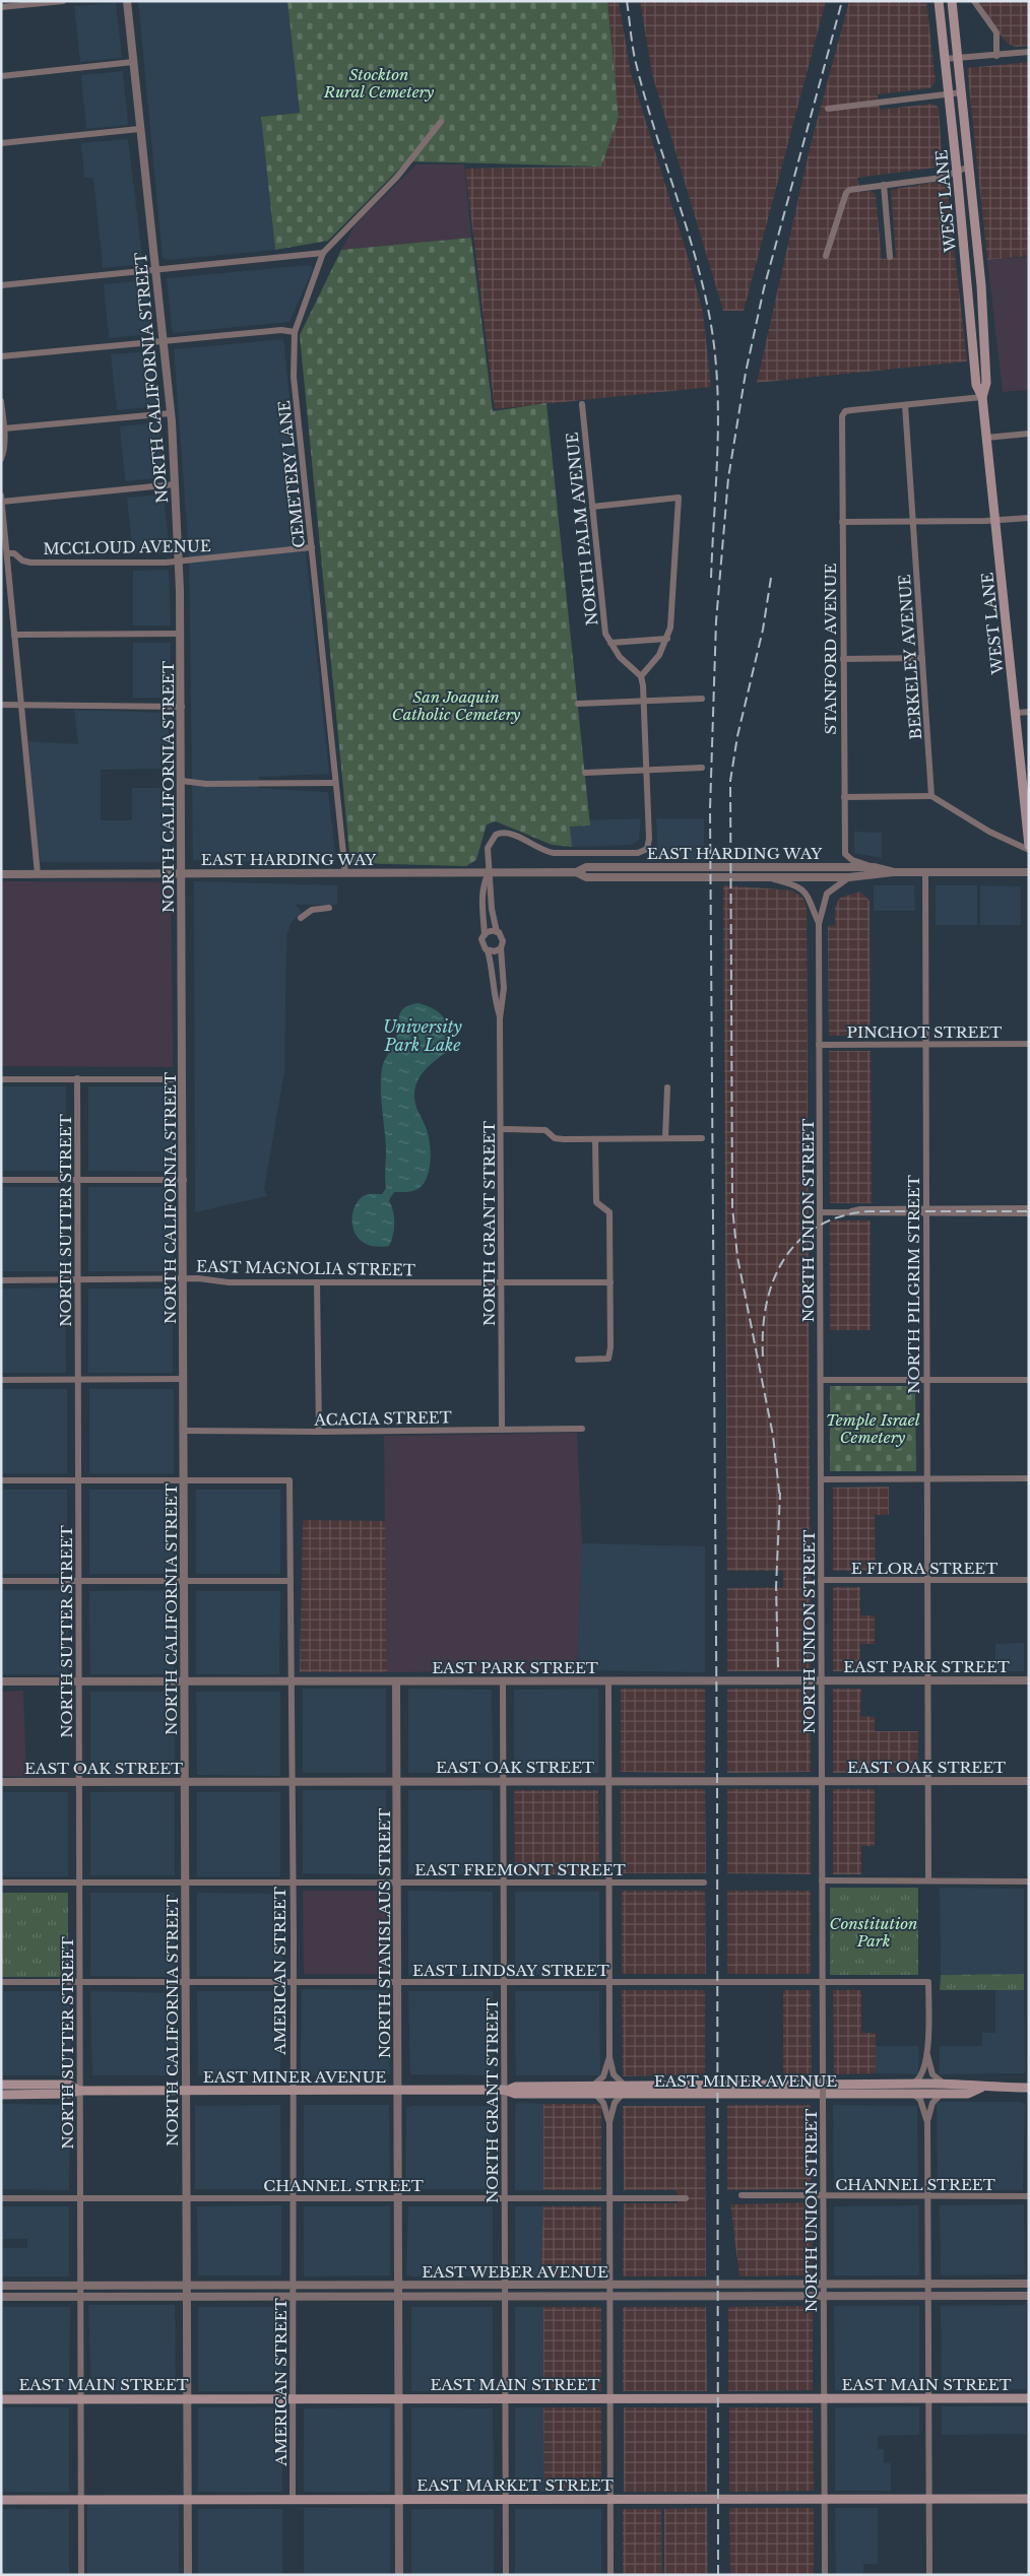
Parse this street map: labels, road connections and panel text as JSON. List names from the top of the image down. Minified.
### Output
{"streets":{"main road":["WEST LANE","EAST MINER AVENUE","EAST MAIN STREET","EAST MARKET STREET"],"street":["NORTH CALIFORNIA STREET","CEMETERY LANE","NORTH PALM AVENUE","MCCLOUD AVENUE","STANFORD AVENUE","BERKELEY AVENUE","EAST HARDING WAY","PINCHOT STREET","NORTH SUTTER STREET","NORTH UNION STREET","NORTH GRANT STREET","EAST MAGNOLIA STREET","NORTH PILGRIM STREET","ACACIA STREET","E FLORA STREET","EAST PARK STREET","EAST OAK STREET","EAST FREMONT STREET","NORTH STANISLAUS STREET","EAST LINDSAY STREET","AMERICAN STREET","CHANNEL STREET","EAST WEBER AVENUE"]},"crossings":[["NORTH CALIFORNIA STREET","MCCLOUD AVENUE"],["NORTH CALIFORNIA STREET","EAST HARDING WAY"],["NORTH CALIFORNIA STREET","EAST MAGNOLIA STREET"],["NORTH CALIFORNIA STREET","ACACIA STREET"],["NORTH CALIFORNIA STREET","EAST PARK STREET"],["NORTH CALIFORNIA STREET","EAST OAK STREET"],["NORTH CALIFORNIA STREET","EAST FREMONT STREET"],["NORTH CALIFORNIA STREET","EAST LINDSAY STREET"],["NORTH CALIFORNIA STREET","AMERICAN STREET"],["NORTH CALIFORNIA STREET","EAST MINER AVENUE"],["NORTH CALIFORNIA STREET","CHANNEL STREET"],["NORTH CALIFORNIA STREET","EAST WEBER AVENUE"],["NORTH CALIFORNIA STREET","EAST MAIN STREET"],["NORTH CALIFORNIA STREET","EAST MARKET STREET"],["CEMETERY LANE","MCCLOUD AVENUE"],["CEMETERY LANE","EAST HARDING WAY"],["STANFORD AVENUE","BERKELEY AVENUE"],["STANFORD AVENUE","EAST HARDING WAY"],["EAST HARDING WAY","NORTH UNION STREET"],["EAST HARDING WAY","NORTH GRANT STREET"],["EAST HARDING WAY","NORTH PILGRIM STREET"],["PINCHOT STREET","NORTH UNION STREET"],["PINCHOT STREET","NORTH PILGRIM STREET"],["NORTH SUTTER STREET","EAST MAGNOLIA STREET"],["NORTH SUTTER STREET","EAST PARK STREET"],["NORTH SUTTER STREET","EAST OAK STREET"],["NORTH SUTTER STREET","EAST FREMONT STREET"],["NORTH SUTTER STREET","EAST LINDSAY STREET"],["NORTH SUTTER STREET","EAST MINER AVENUE"],["NORTH SUTTER STREET","CHANNEL STREET"],["NORTH SUTTER STREET","EAST WEBER AVENUE"],["NORTH SUTTER STREET","EAST MAIN STREET"],["NORTH SUTTER STREET","EAST MARKET STREET"],["NORTH UNION STREET","E FLORA STREET"],["NORTH UNION STREET","EAST PARK STREET"],["NORTH UNION STREET","EAST OAK STREET"],["NORTH UNION STREET","EAST LINDSAY STREET"],["NORTH UNION STREET","CHANNEL STREET"],["NORTH UNION STREET","EAST WEBER AVENUE"],["NORTH UNION STREET","EAST MAIN STREET"],["NORTH UNION STREET","EAST MARKET STREET"],["NORTH GRANT STREET","EAST MAGNOLIA STREET"],["NORTH GRANT STREET","ACACIA STREET"],["NORTH GRANT STREET","EAST PARK STREET"],["NORTH GRANT STREET","EAST OAK STREET"],["NORTH GRANT STREET","EAST FREMONT STREET"],["NORTH GRANT STREET","EAST LINDSAY STREET"],["NORTH GRANT STREET","EAST MINER AVENUE"],["NORTH GRANT STREET","CHANNEL STREET"],["NORTH GRANT STREET","EAST WEBER AVENUE"],["NORTH GRANT STREET","EAST MAIN STREET"],["NORTH GRANT STREET","EAST MARKET STREET"],["NORTH PILGRIM STREET","E FLORA STREET"],["NORTH PILGRIM STREET","EAST PARK STREET"],["NORTH PILGRIM STREET","EAST OAK STREET"],["EAST PARK STREET","NORTH STANISLAUS STREET"],["EAST PARK STREET","AMERICAN STREET"],["EAST OAK STREET","NORTH STANISLAUS STREET"],["EAST OAK STREET","AMERICAN STREET"],["EAST FREMONT STREET","NORTH STANISLAUS STREET"],["EAST FREMONT STREET","AMERICAN STREET"],["NORTH STANISLAUS STREET","EAST LINDSAY STREET"],["NORTH STANISLAUS STREET","EAST MINER AVENUE"],["NORTH STANISLAUS STREET","CHANNEL STREET"],["NORTH STANISLAUS STREET","EAST WEBER AVENUE"],["NORTH STANISLAUS STREET","EAST MAIN STREET"],["NORTH STANISLAUS STREET","EAST MARKET STREET"],["EAST LINDSAY STREET","AMERICAN STREET"],["AMERICAN STREET","EAST MINER AVENUE"],["AMERICAN STREET","CHANNEL STREET"],["AMERICAN STREET","EAST WEBER AVENUE"],["AMERICAN STREET","EAST MAIN STREET"],["AMERICAN STREET","EAST MARKET STREET"]],"water":["University Park Lake"],"parks":["Stockton Rural Cemetery","San Joaquin Catholic Cemetery","Temple Israel Cemetery","Constitution Park"]}
